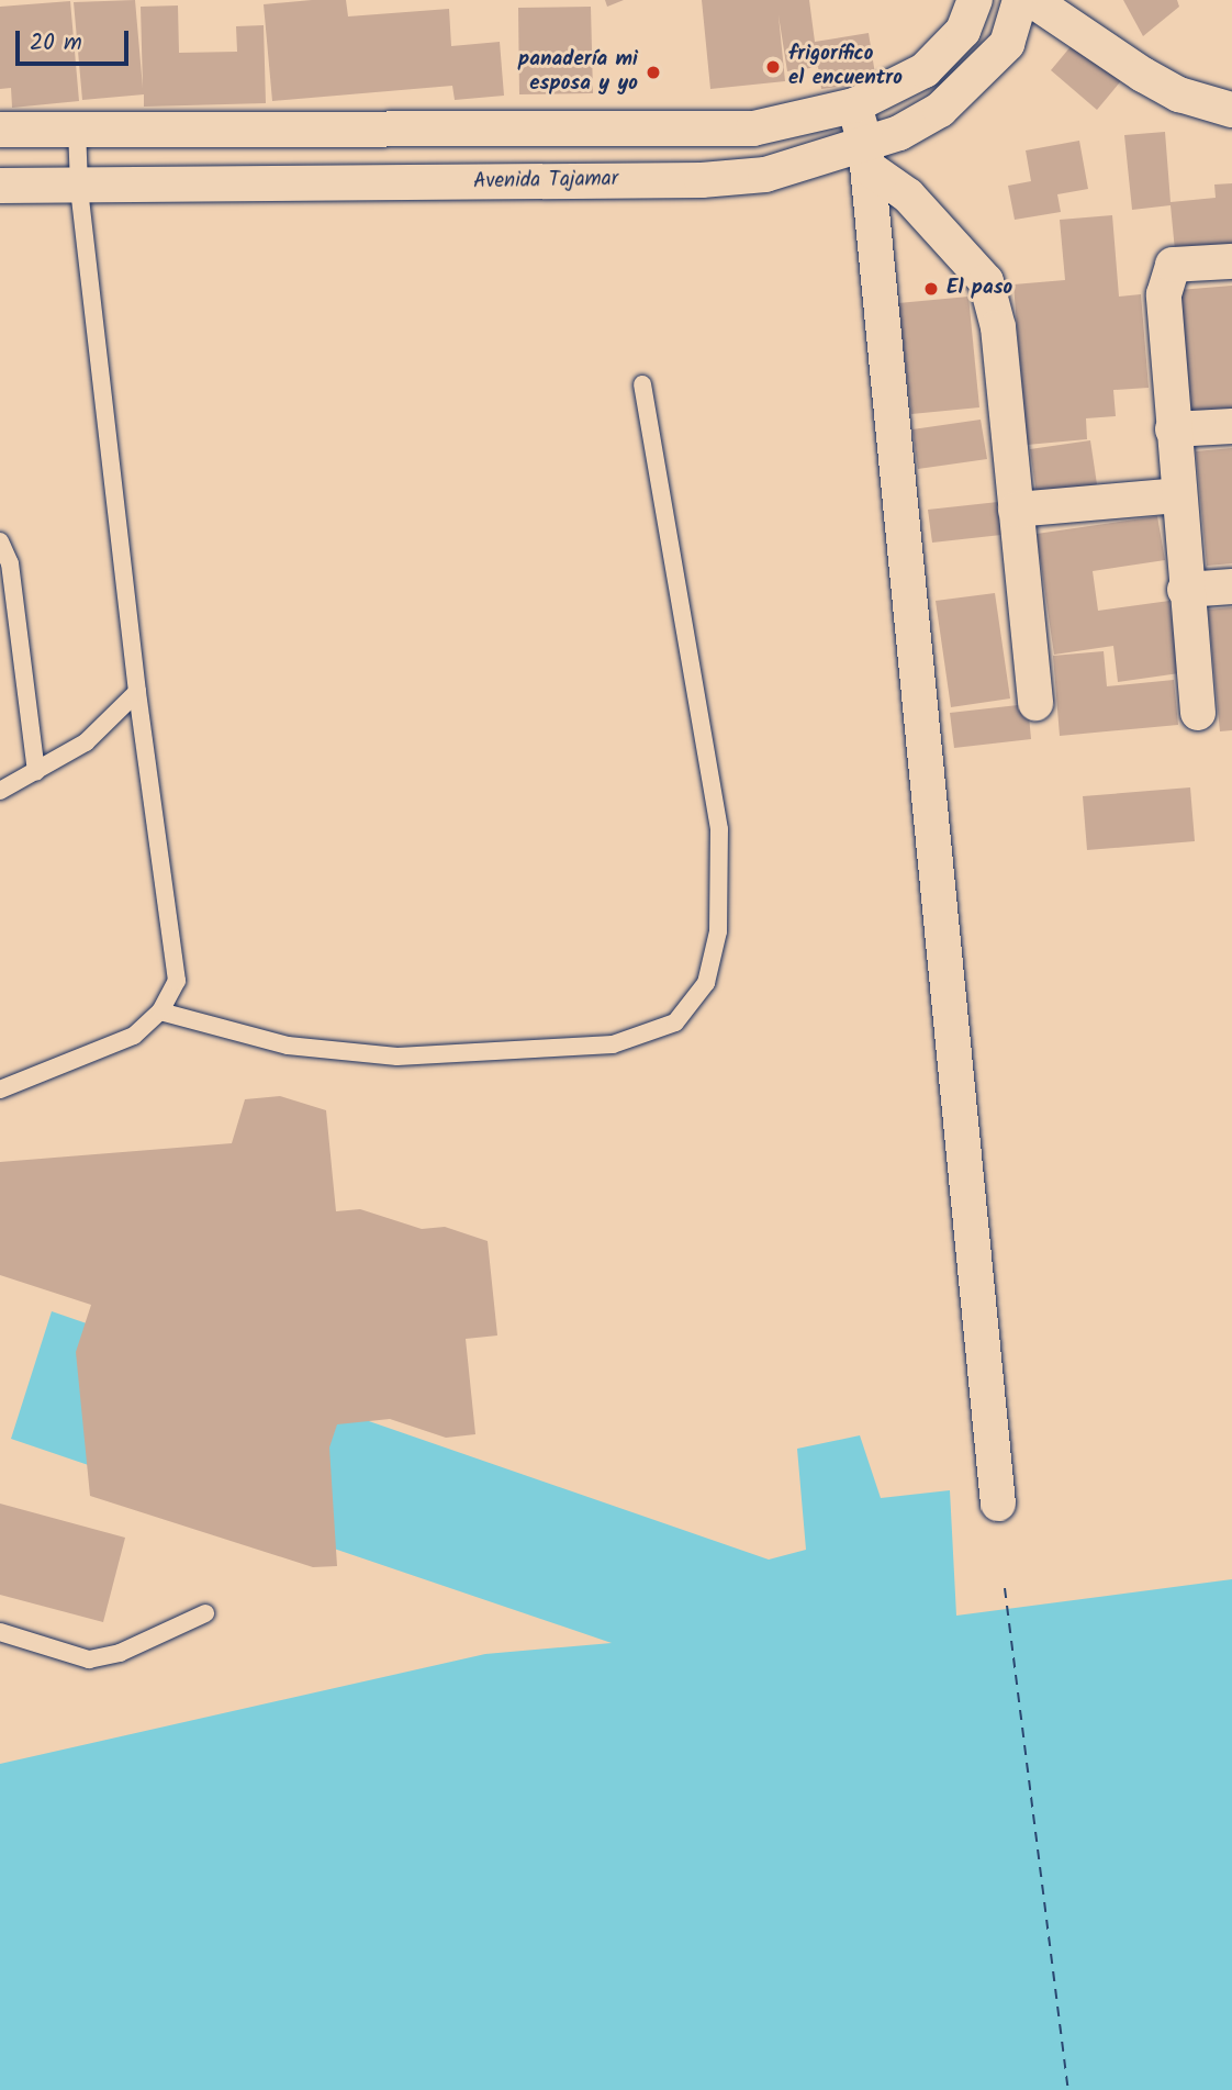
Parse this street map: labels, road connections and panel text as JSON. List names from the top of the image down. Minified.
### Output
{"streets":{"street":["Avenida Tajamar"]},"places":["frigorífico el encuentro","panadería mi esposa y yo","El paso"],"scale_bar":"20 m"}
